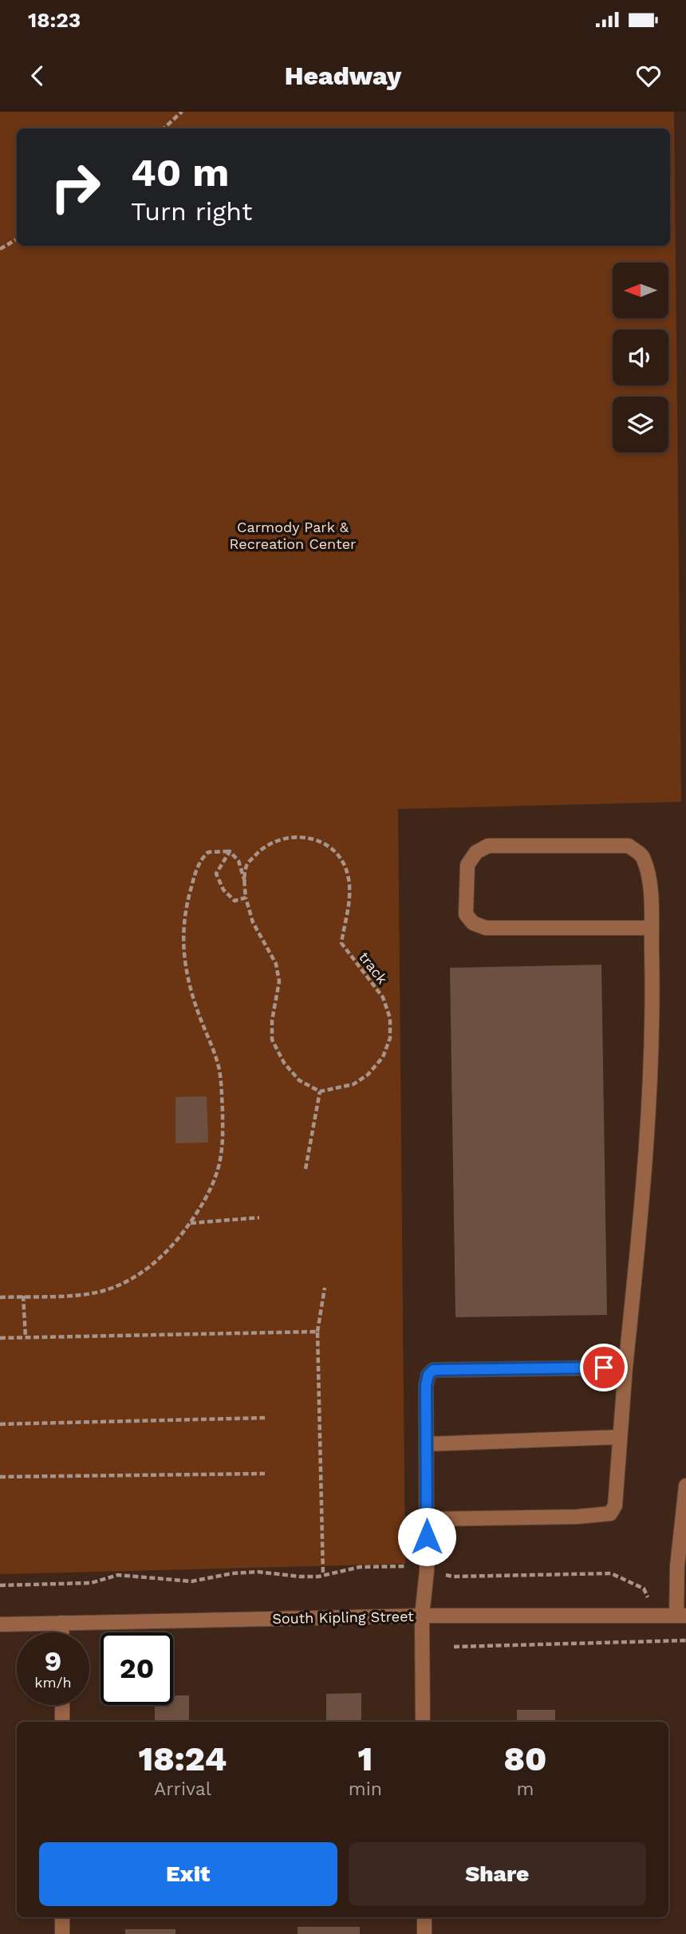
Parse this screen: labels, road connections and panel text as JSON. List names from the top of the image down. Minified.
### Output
{"streets":{"street":["South Kipling Street"],"path":["track"]},"parks":["Carmody Park & Recreation Center"],"north":"left","page":{"status":"18:23","header":"Headway","turn":["40 m","Turn right"],"speed":"9 km/h","limit":"20","eta":["18:24","Arrival","1","min","80","m"],"buttons":["Exit","Share"]}}
